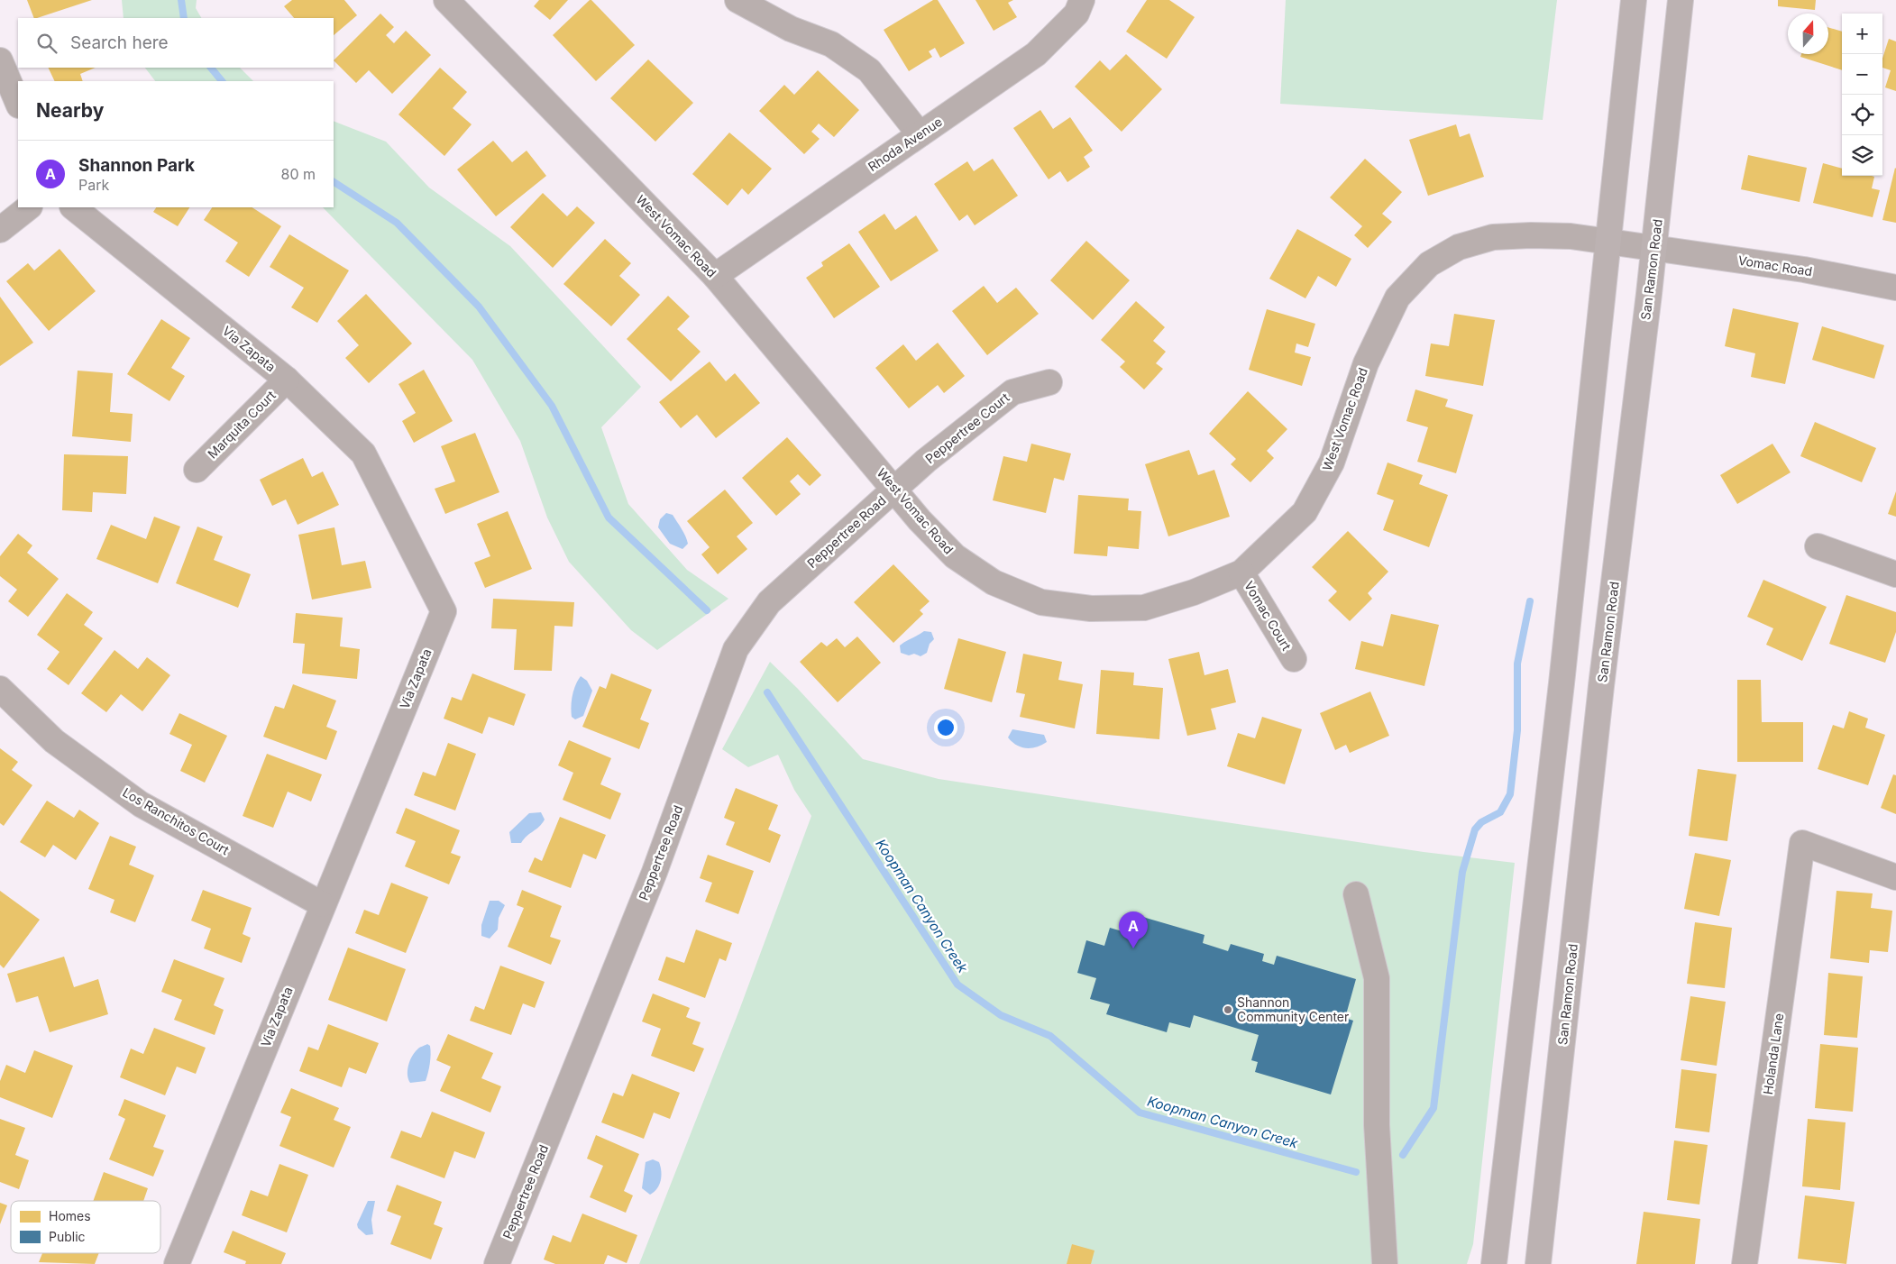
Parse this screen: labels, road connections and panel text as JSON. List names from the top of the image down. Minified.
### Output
{"streets":{"main road":["San Ramon Road"],"street":["Rhoda Avenue","West Vomac Road","Vomac Road","Via Zapata","Marquita Court","Peppertree Court","Peppertree Road","Vomac Court","Los Ranchitos Court","Holanda Lane"]},"crossings":[["Rhoda Avenue","West Vomac Road"],["West Vomac Road","Vomac Road"],["West Vomac Road","San Ramon Road"],["West Vomac Road","Peppertree Court"],["West Vomac Road","Peppertree Road"],["West Vomac Road","Vomac Court"],["Vomac Road","San Ramon Road"],["Via Zapata","Marquita Court"],["Via Zapata","Los Ranchitos Court"],["Peppertree Court","Peppertree Road"]],"water":["Koopman Canyon Creek"],"places":["Shannon Community Center"],"legend":["Homes","Public"],"north":"top","page":{"map_buttons":["+","−"],"search":"Search here","heading":"Nearby","list":[{"mark":"A","name":"Shannon Park","note":"Park","value":"80 m"}],"pins":"A"}}
